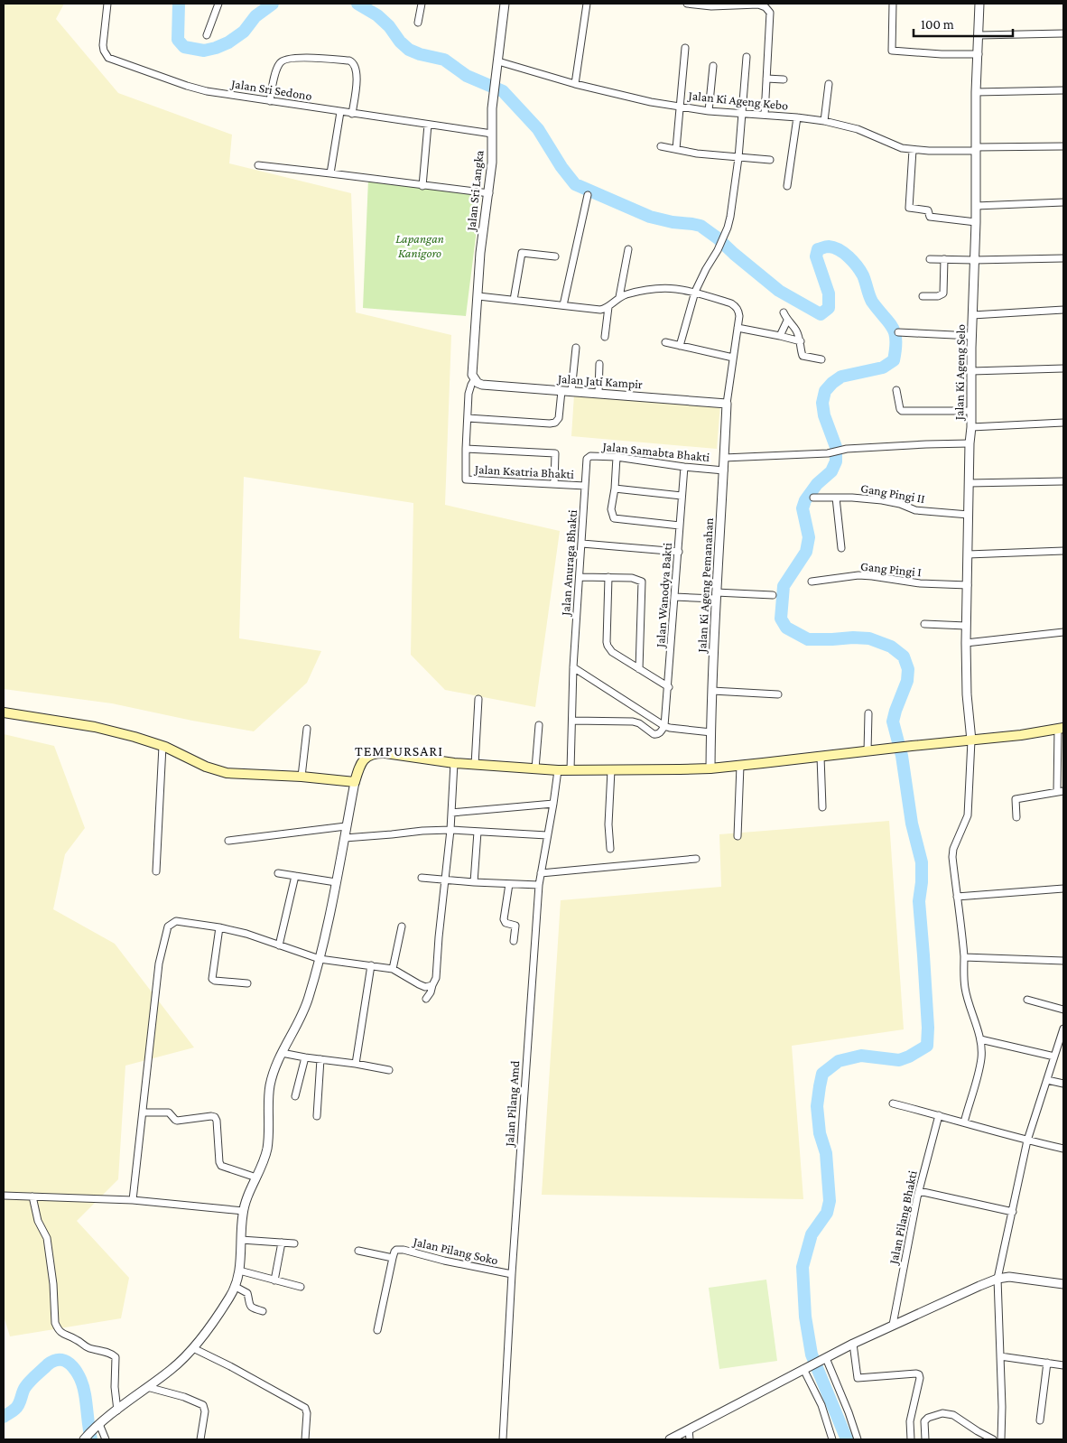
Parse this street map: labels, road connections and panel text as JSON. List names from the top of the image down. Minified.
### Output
{"streets":{"street":["Jalan Sri Sedono","Jalan Ki Ageng Kebo","Jalan Sri Langka","Jalan Ki Ageng Selo","Jalan Jati Kampir","Jalan Samabta Bhakti","Jalan Ksatria Bhakti","Gang Pingi II","Jalan Anuraga Bhakti","Gang Pingi I","Jalan Ki Ageng Pemanahan","Jalan Wanodya Bakti","Jalan Pilang Amd","Jalan Pilang Bhakti","Jalan Pilang Soko"]},"crossings":[["Jalan Sri Sedono","Jalan Sri Langka"],["Jalan Ki Ageng Kebo","Jalan Sri Langka"],["Jalan Ki Ageng Kebo","Jalan Ki Ageng Selo"],["Jalan Sri Langka","Jalan Jati Kampir"],["Jalan Sri Langka","Jalan Ksatria Bhakti"],["Jalan Ki Ageng Selo","Gang Pingi II"],["Jalan Ki Ageng Selo","Gang Pingi I"],["Jalan Jati Kampir","Jalan Ksatria Bhakti"],["Jalan Jati Kampir","Jalan Ki Ageng Pemanahan"],["Jalan Samabta Bhakti","Jalan Anuraga Bhakti"],["Jalan Samabta Bhakti","Jalan Ki Ageng Pemanahan"],["Jalan Samabta Bhakti","Jalan Wanodya Bakti"],["Jalan Ksatria Bhakti","Jalan Anuraga Bhakti"],["Jalan Pilang Amd","Jalan Pilang Soko"]],"districts":["TEMPURSARI"],"parks":["Lapangan Kanigoro"],"scale_bar":"100 m"}
